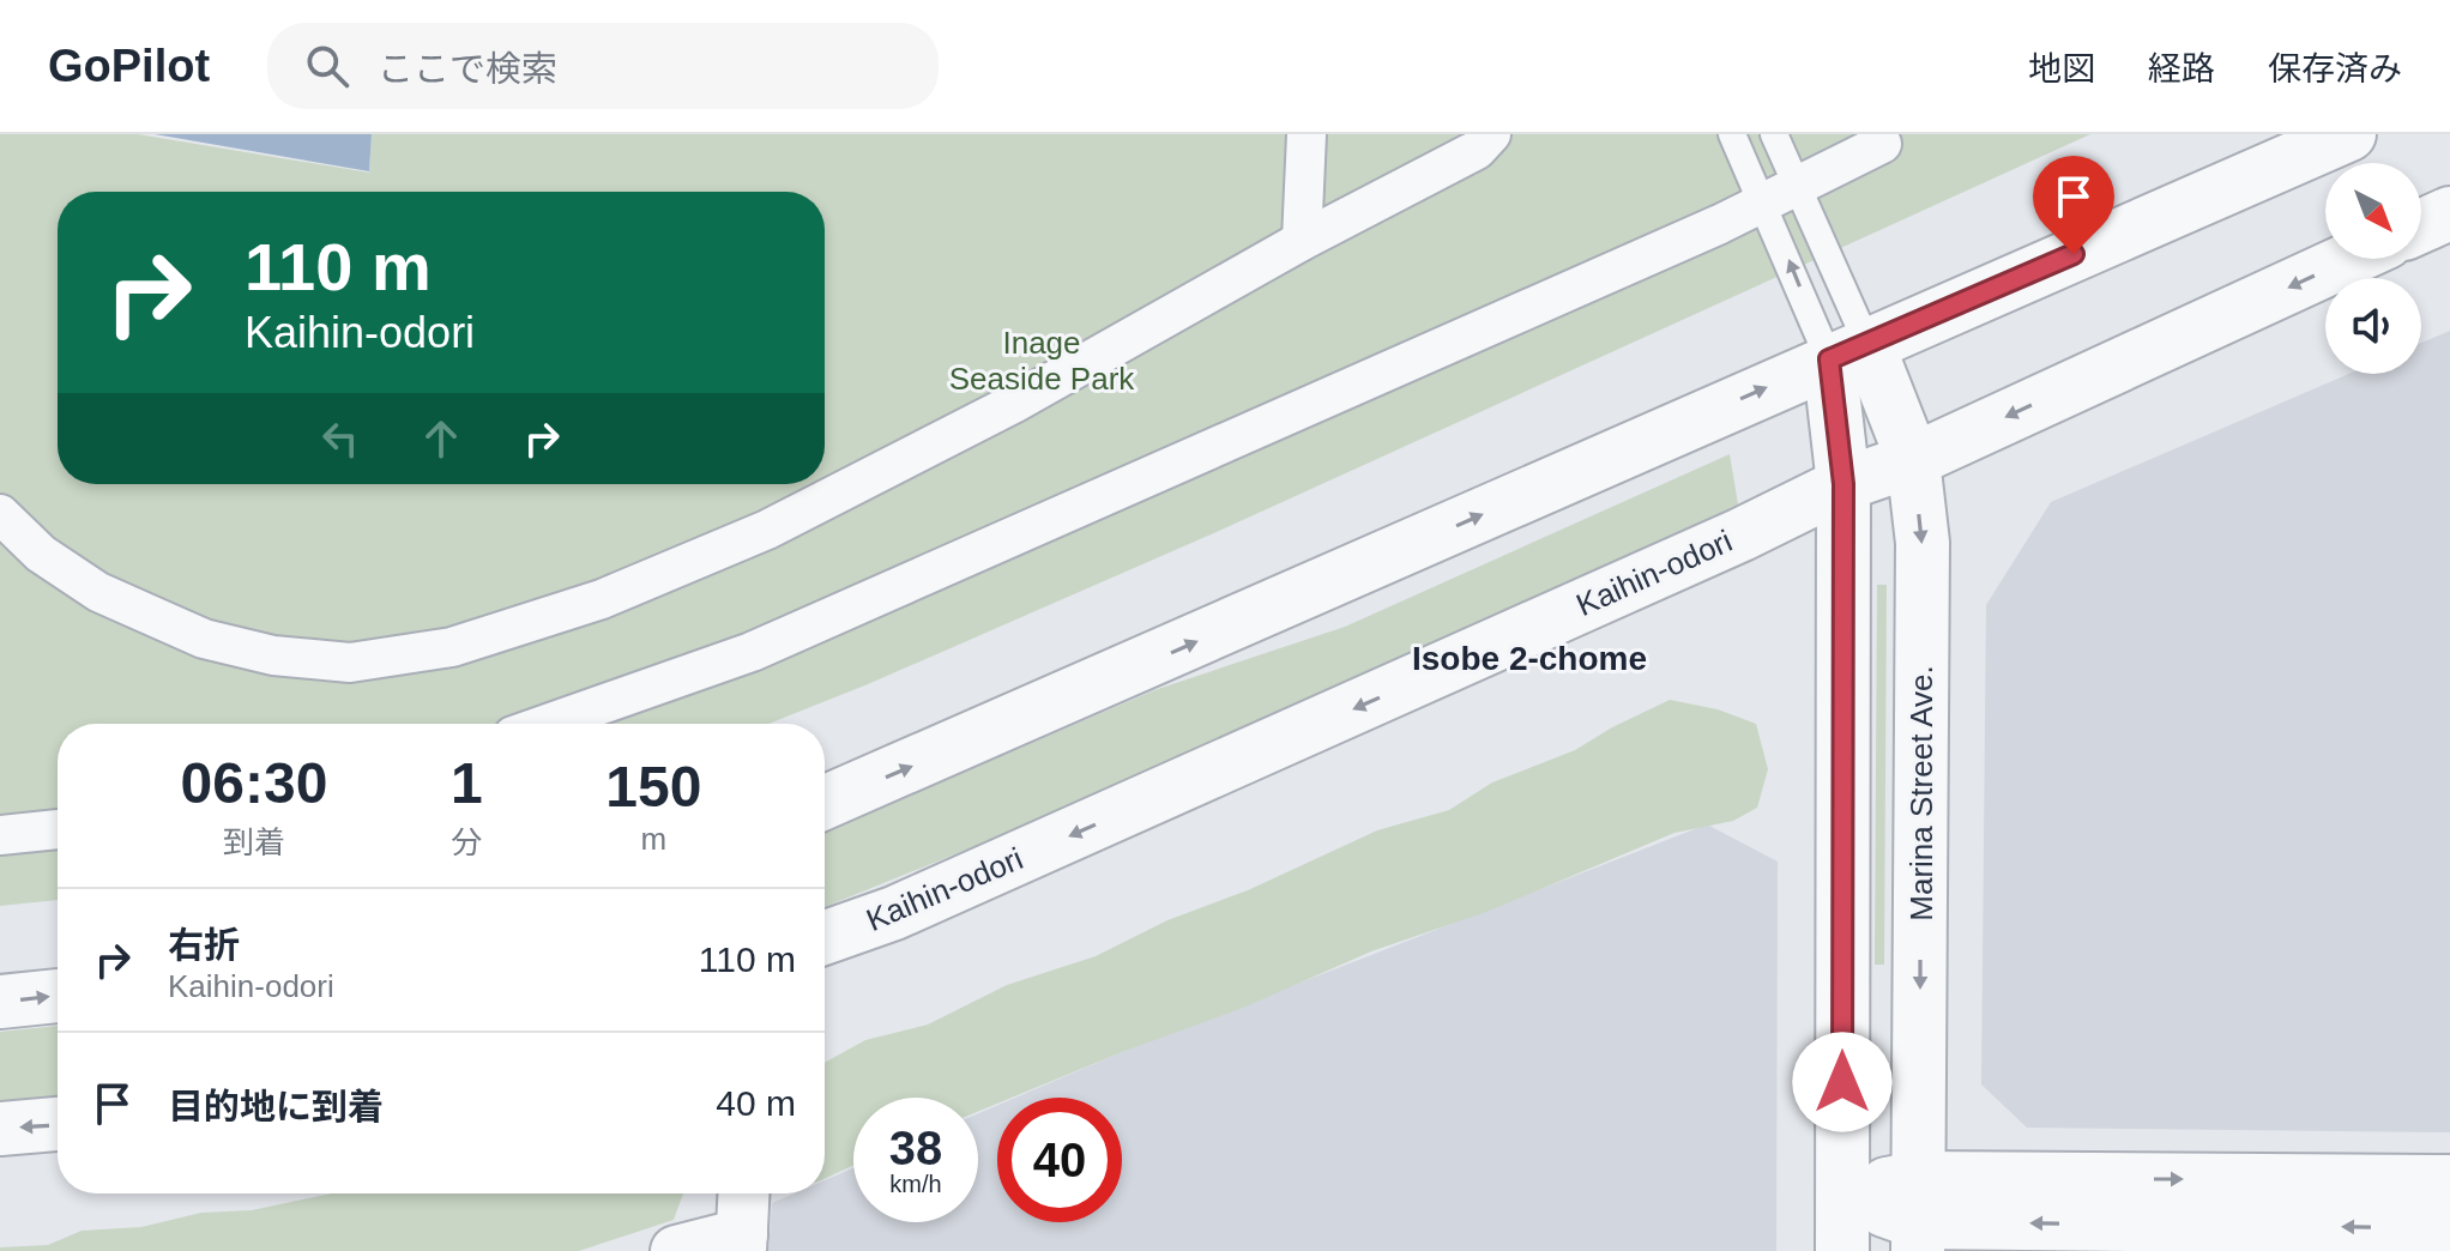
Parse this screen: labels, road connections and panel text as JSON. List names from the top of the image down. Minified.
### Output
{"streets":{"street":["Kaihin-odori","Marina Street Ave."]},"crossings":[["Kaihin-odori","Marina Street Ave."]],"districts":["Isobe 2-chome"],"parks":["Inage Seaside Park"],"north":"bottom right","page":{"header":"GoPilot","search":"ここで検索","nav":["地図","経路","保存済み"],"turn":["110 m","Kaihin-odori"],"eta":["06:30","到着","1","分","150","m"],"list":[{"name":"右折","note":"Kaihin-odori","value":"110 m"},{"name":"目的地に到着","value":"40 m"}],"speed":"38 km/h","limit":"40"}}
